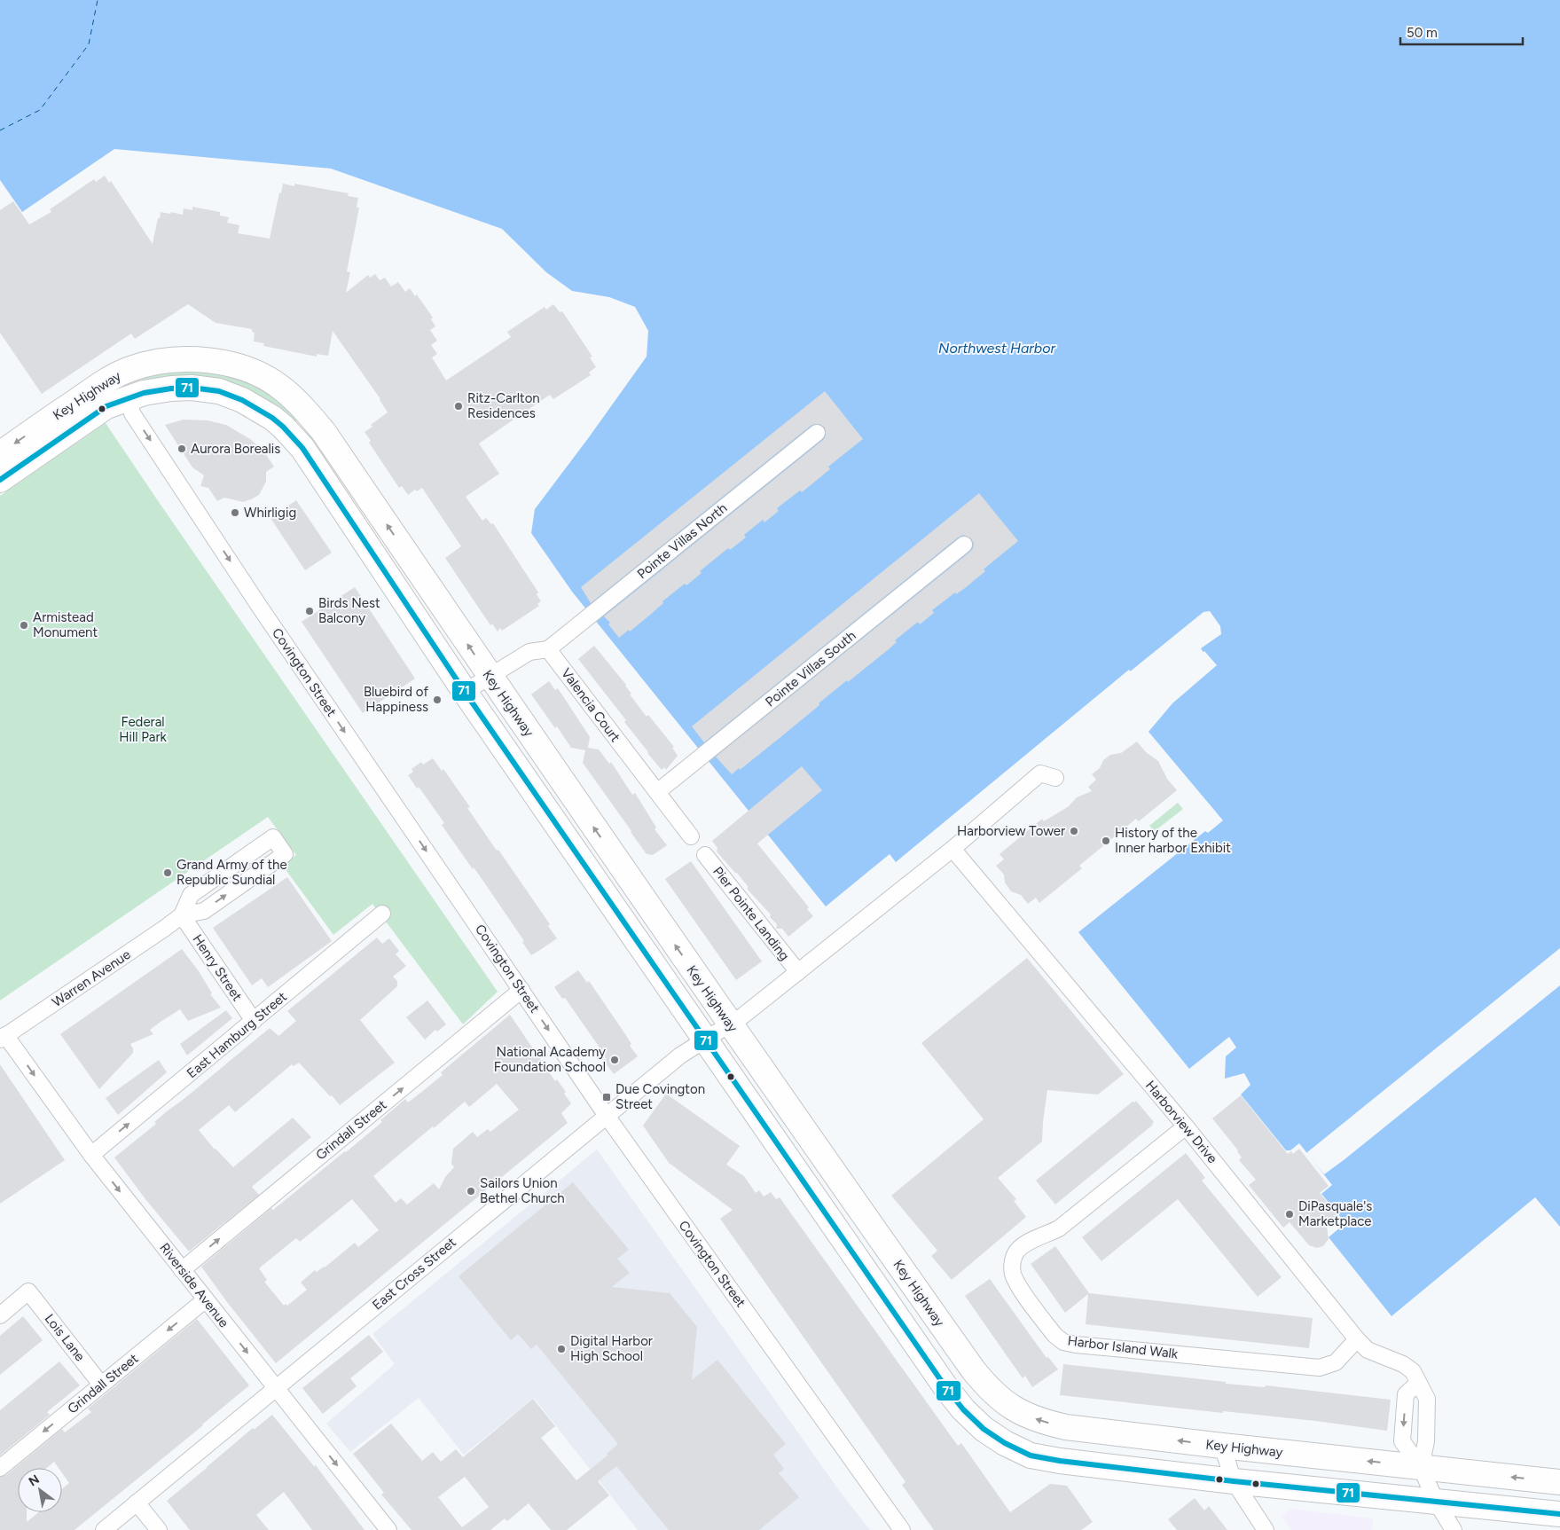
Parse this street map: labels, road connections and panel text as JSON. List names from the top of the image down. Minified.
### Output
{"streets":{"main road":["Key Highway"],"street":["Pointe Villas North","Pointe Villas South","Covington Street","Valencia Court","Pier Pointe Landing","Henry Street","Warren Avenue","East Hamburg Street","Harborview Drive","Grindall Street","East Cross Street","Riverside Avenue","Lois Lane","Harbor Island Walk"]},"crossings":[["Key Highway","Covington Street"],["Key Highway","Harborview Drive"],["Key Highway","East Cross Street"],["Pointe Villas North","Valencia Court"],["Pointe Villas South","Valencia Court"],["Covington Street","Grindall Street"],["Covington Street","East Cross Street"],["Pier Pointe Landing","East Cross Street"],["Henry Street","Warren Avenue"],["Henry Street","East Hamburg Street"],["Warren Avenue","Riverside Avenue"],["East Hamburg Street","Riverside Avenue"],["Harborview Drive","East Cross Street"],["Harborview Drive","Harbor Island Walk"],["Grindall Street","Riverside Avenue"],["Grindall Street","Lois Lane"],["East Cross Street","Riverside Avenue"]],"one_way":["Covington Street","East Hamburg Street","Riverside Avenue"],"water":["Northwest Harbor"],"parks":["Federal Hill Park"],"places":{"other":["Ritz-Carlton Residences","Aurora Borealis","Whirligig","Birds Nest Balcony","Armistead Monument","Bluebird of Happiness","Harborview Tower","History of the Inner harbor Exhibit","Grand Army of the Republic Sundial","National Academy Foundation School","Sailors Union Bethel Church","DiPasquale's Marketplace","Digital Harbor High School"],"transit":["Due Covington Street"]},"lines":["transit line 71"],"scale_bar":"50 m","north":"top left"}
